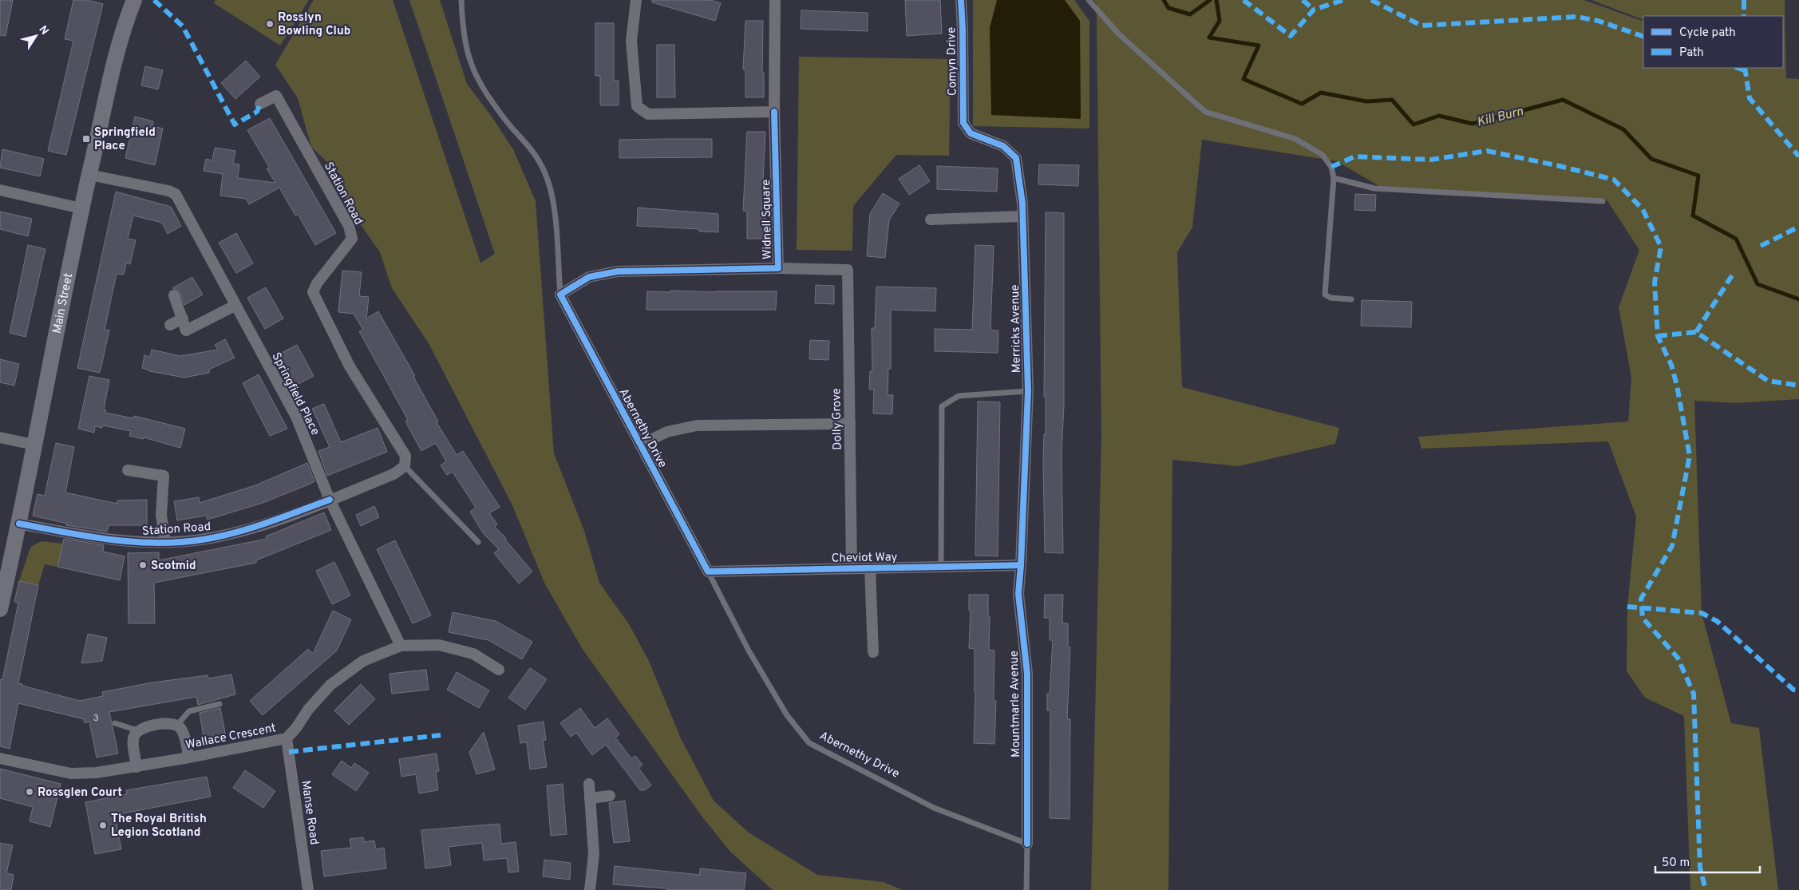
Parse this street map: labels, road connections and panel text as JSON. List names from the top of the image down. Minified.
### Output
{"streets":{"main road":["Main Street"],"street":["Comyn Drive","Station Road","Widnell Square","Merricks Avenue","Springfield Place","Dolly Grove","Abernethy Drive","Cheviot Way","Mountmarle Avenue","Wallace Crescent","Manse Road"]},"crossings":[["Comyn Drive","Merricks Avenue"],["Station Road","Main Street"],["Station Road","Springfield Place"],["Widnell Square","Dolly Grove"],["Widnell Square","Abernethy Drive"],["Main Street","Springfield Place"],["Merricks Avenue","Cheviot Way"],["Merricks Avenue","Mountmarle Avenue"],["Springfield Place","Wallace Crescent"],["Dolly Grove","Cheviot Way"],["Abernethy Drive","Cheviot Way"],["Abernethy Drive","Mountmarle Avenue"],["Cheviot Way","Mountmarle Avenue"],["Wallace Crescent","Manse Road"]],"water":["Kill Burn"],"places":{"other":["Rosslyn Bowling Club","Scotmid","Rossglen Court","The Royal British Legion Scotland"],"transit":["Springfield Place"]},"house_numbers":["3"],"legend":["Cycle path","Path"],"scale_bar":"50 m","north":"top right"}
